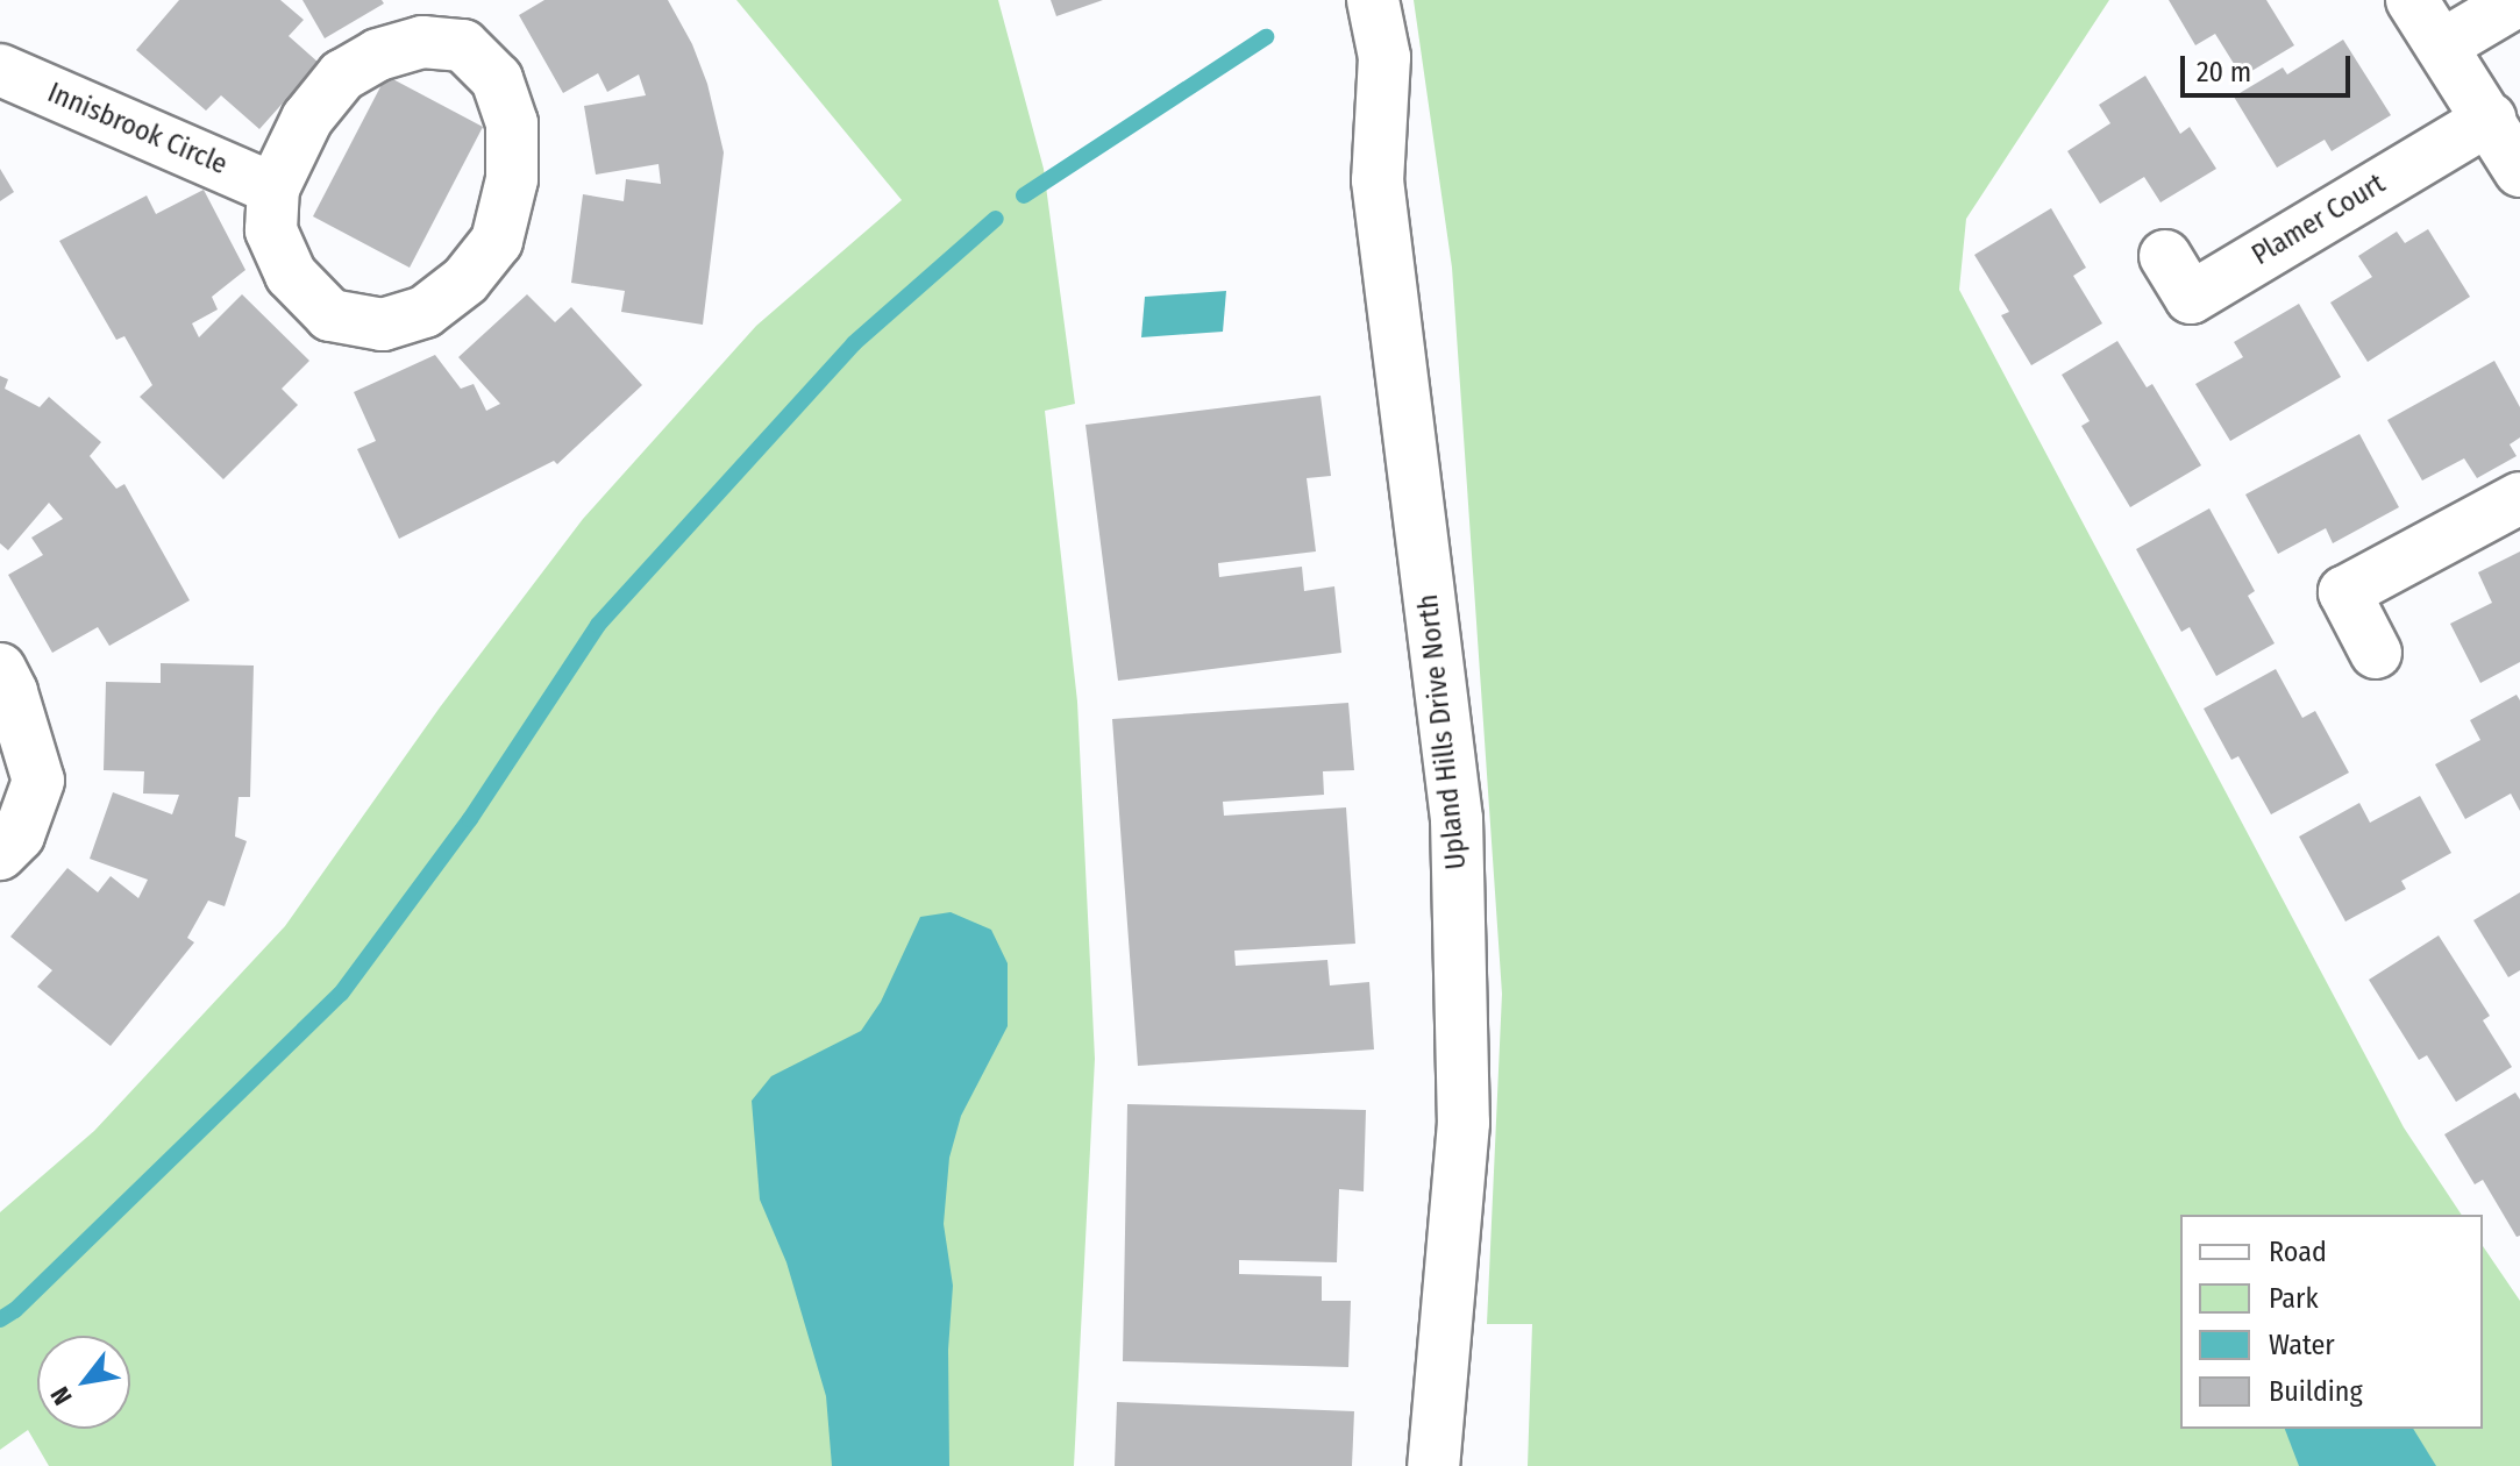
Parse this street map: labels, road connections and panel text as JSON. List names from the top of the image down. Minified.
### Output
{"streets":{"street":["Innisbrook Circle","Plamer Court","Upland Hills Drive North"]},"legend":["Road","Park","Water","Building"],"scale_bar":"20 m","north":"bottom left"}
